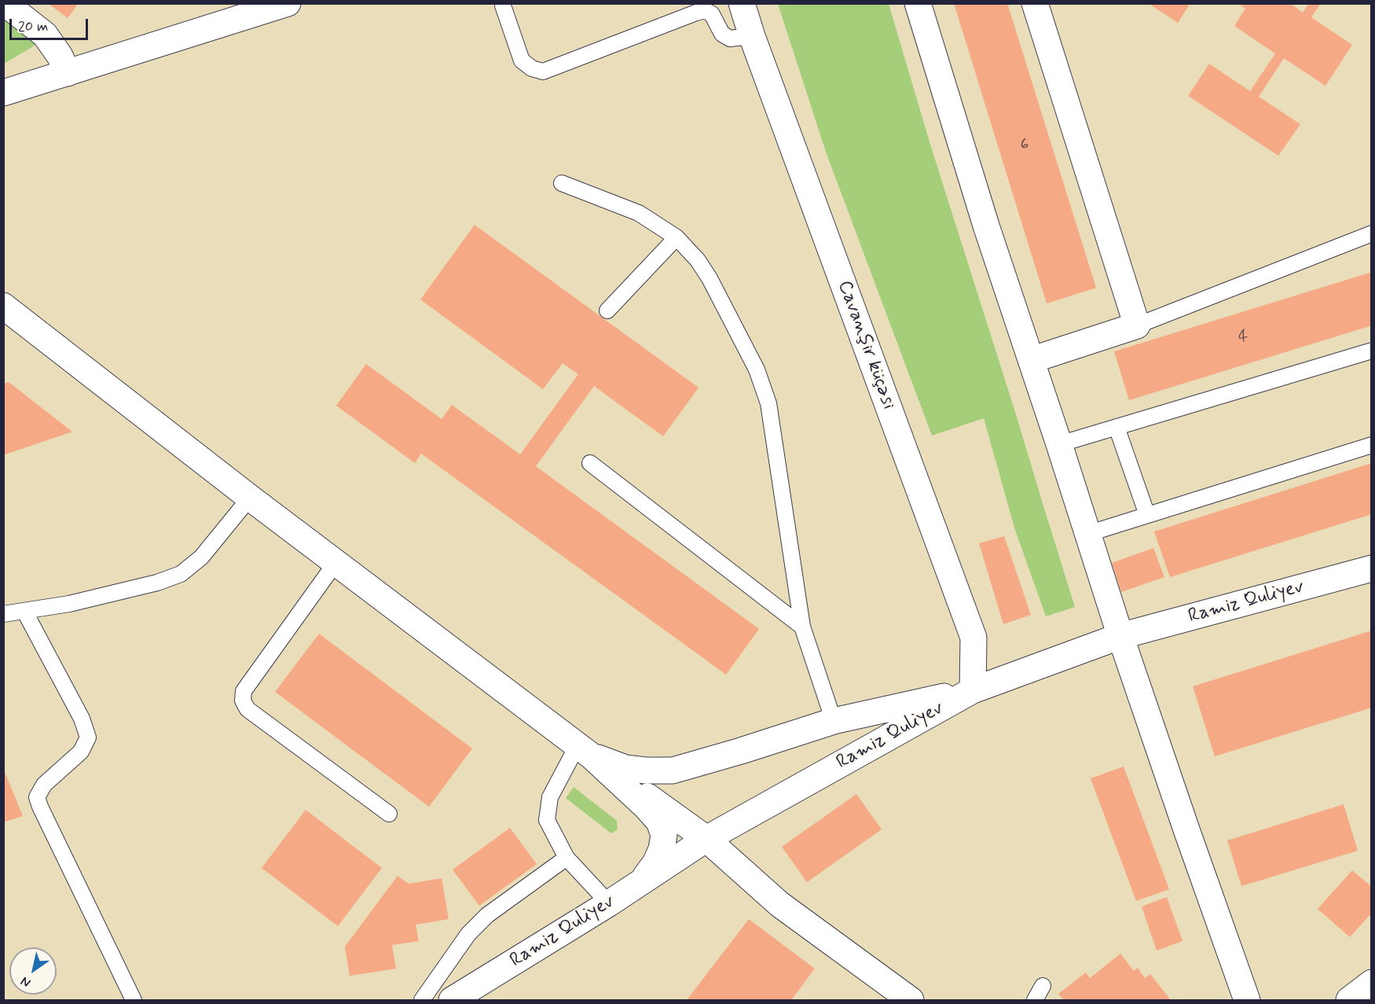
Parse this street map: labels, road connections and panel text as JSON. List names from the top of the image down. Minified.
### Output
{"streets":{"street":["Cavanşir küçəsi","Ramiz Quliyev"]},"crossings":[["Cavanşir küçəsi","Ramiz Quliyev"]],"house_numbers":["6","4"],"scale_bar":"20 m","north":"bottom left"}
